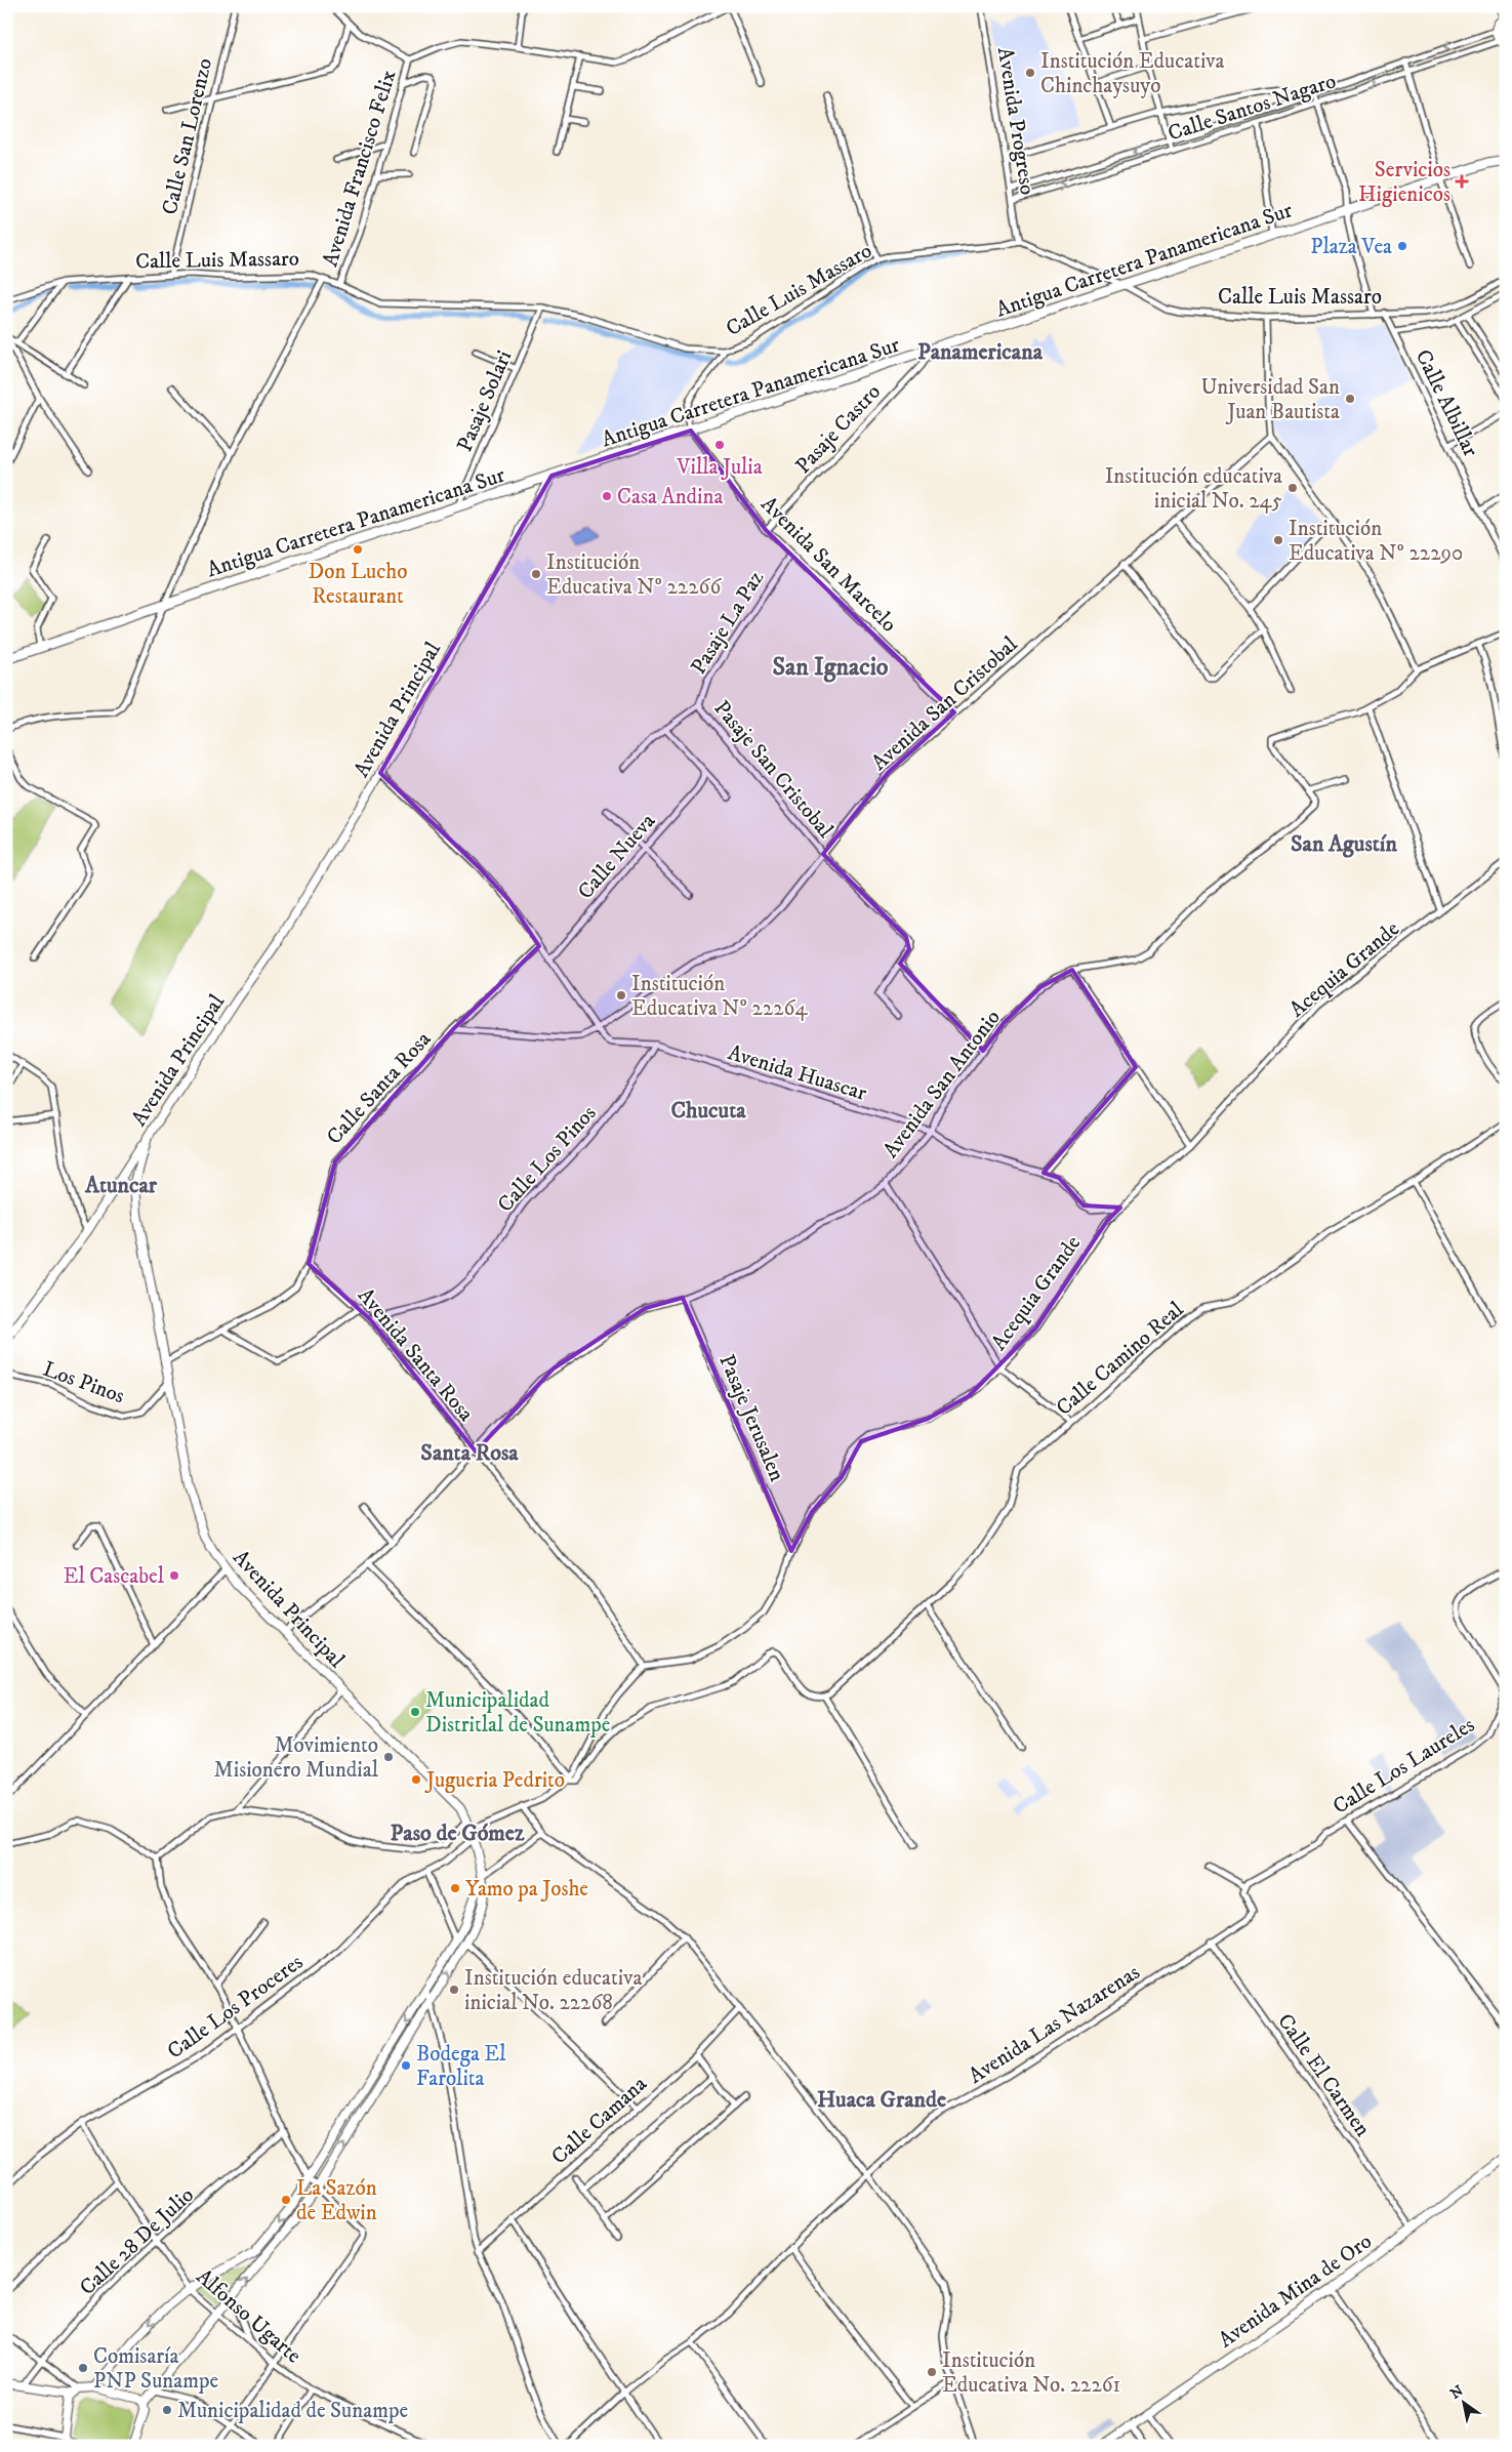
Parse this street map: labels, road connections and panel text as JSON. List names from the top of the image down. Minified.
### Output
{"streets":{"highway":["Antigua Carretera Panamericana Sur"],"main road":["Avenida Principal","Avenida Mina de Oro"],"street":["Calle Santos Nagaro","Avenida Progreso","Calle San Lorenzo","Avenida Francisco Felix","Calle Luis Massaro","Pasaje Solari","Calle Albillar","Pasaje Castro","Avenida San Marcelo","Pasaje La Paz","Avenida San Cristobal","Pasaje San Cristobal","Calle Nueva","Acequia Grande","Avenida Huascar","Avenida San Antonio","Calle Santa Rosa","Calle Los Pinos","Avenida Santa Rosa","Calle Camino Real","Los Pinos","Pasaje Jerusalen","Calle Los Laureles","Calle Los Proceres","Avenida Las Nazarenas","Calle El Carmen","Calle Camana","Calle 28 De Julio","Alfonso Ugarte"]},"crossings":[["Calle Santos Nagaro","Avenida Progreso"],["Avenida Progreso","Calle Luis Massaro"],["Calle San Lorenzo","Calle Luis Massaro"],["Avenida Francisco Felix","Calle Luis Massaro"],["Avenida Francisco Felix","Antigua Carretera Panamericana Sur"],["Calle Luis Massaro","Antigua Carretera Panamericana Sur"],["Calle Luis Massaro","Pasaje Solari"],["Calle Luis Massaro","Calle Albillar"],["Antigua Carretera Panamericana Sur","Pasaje Solari"],["Antigua Carretera Panamericana Sur","Pasaje Castro"],["Antigua Carretera Panamericana Sur","Avenida San Marcelo"],["Antigua Carretera Panamericana Sur","Avenida Principal"],["Pasaje Castro","Avenida San Marcelo"],["Avenida San Marcelo","Pasaje La Paz"],["Avenida San Marcelo","Avenida San Cristobal"],["Pasaje La Paz","Pasaje San Cristobal"],["Avenida San Cristobal","Pasaje San Cristobal"],["Avenida San Cristobal","Avenida Huascar"],["Avenida Principal","Avenida Huascar"],["Avenida Principal","Avenida San Antonio"],["Avenida Principal","Calle Santa Rosa"],["Avenida Principal","Los Pinos"],["Avenida Principal","Calle Los Proceres"],["Avenida Principal","Alfonso Ugarte"],["Calle Nueva","Avenida Huascar"],["Acequia Grande","Avenida Huascar"],["Acequia Grande","Avenida Santa Rosa"],["Acequia Grande","Pasaje Jerusalen"],["Avenida Huascar","Avenida San Antonio"],["Avenida Huascar","Calle Santa Rosa"],["Avenida Huascar","Calle Los Pinos"],["Avenida San Antonio","Avenida Santa Rosa"],["Avenida San Antonio","Pasaje Jerusalen"],["Calle Santa Rosa","Avenida Santa Rosa"],["Calle Los Pinos","Avenida Santa Rosa"],["Calle Los Laureles","Avenida Las Nazarenas"],["Calle Los Proceres","Alfonso Ugarte"],["Avenida Las Nazarenas","Calle El Carmen"],["Calle El Carmen","Avenida Mina de Oro"],["Calle 28 De Julio","Alfonso Ugarte"]],"districts":["Panamericana","San Ignacio","San Agustín","Chucuta","Atuncar","Santa Rosa","Paso de Gómez","Huaca Grande"],"places":{"other":["Institución Educativa Chinchaysuyo","Plaza Vea","Universidad San Juan Bautista","Villa Julia","Institución educativa inicial No. 245","Casa Andina","Institución Educativa Nº 22290","Don Lucho Restaurant","Institución Educativa Nº 22266","Institución Educativa Nº 22264","El Cascabel","Municipalidad Distritlal de Sunampe","Movimiento Misionero Mundial","Jugueria Pedrito","Yamo pa Joshe","Institución educativa inicial No. 22268","Bodega El Farolita","La Sazón de Edwin","Comisaría PNP Sunampe","Institución Educativa No. 22261","Municipalidad de Sunampe"],"health":["Servicios Higienicos"]},"north":"top left"}
